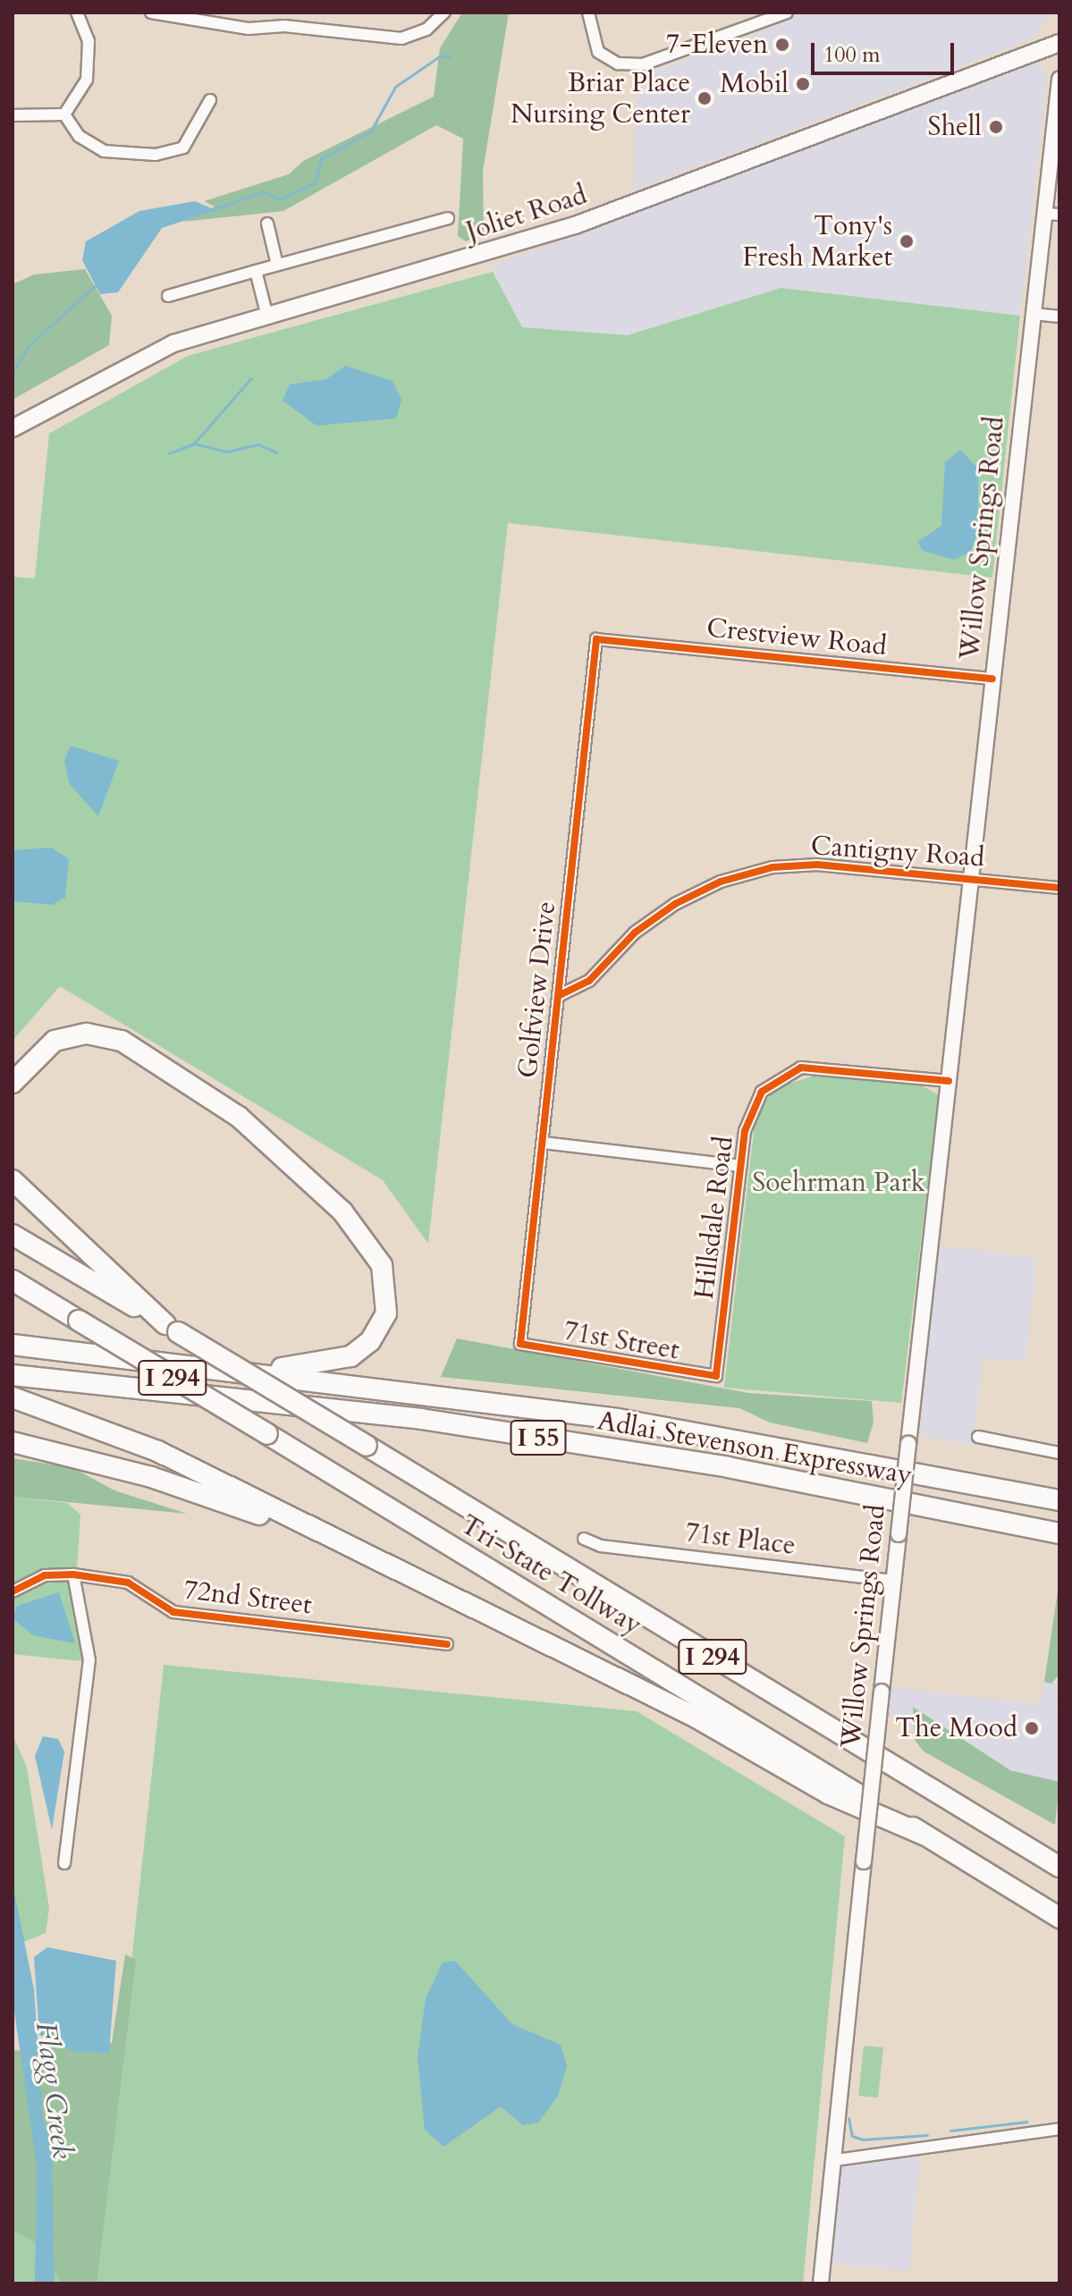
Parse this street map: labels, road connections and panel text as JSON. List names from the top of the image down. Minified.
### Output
{"streets":{"highway":["I 294","I 55","Adlai Stevenson Expressway","Tri-State Tollway"],"main road":["Joliet Road","Willow Springs Road"],"street":["Crestview Road","Cantigny Road","Golfview Drive","Hillsdale Road","71st Street","71st Place","72nd Street"]},"crossings":[["Willow Springs Road","Crestview Road"],["Willow Springs Road","Cantigny Road"],["Willow Springs Road","Hillsdale Road"],["Willow Springs Road","71st Place"],["Crestview Road","Golfview Drive"],["Cantigny Road","Golfview Drive"],["Golfview Drive","71st Street"],["Hillsdale Road","71st Street"]],"water":["Flagg Creek"],"parks":["Soehrman Park"],"places":["7-Eleven","Mobil","Briar Place Nursing Center","Shell","Tony's Fresh Market","The Mood"],"scale_bar":"100 m"}
